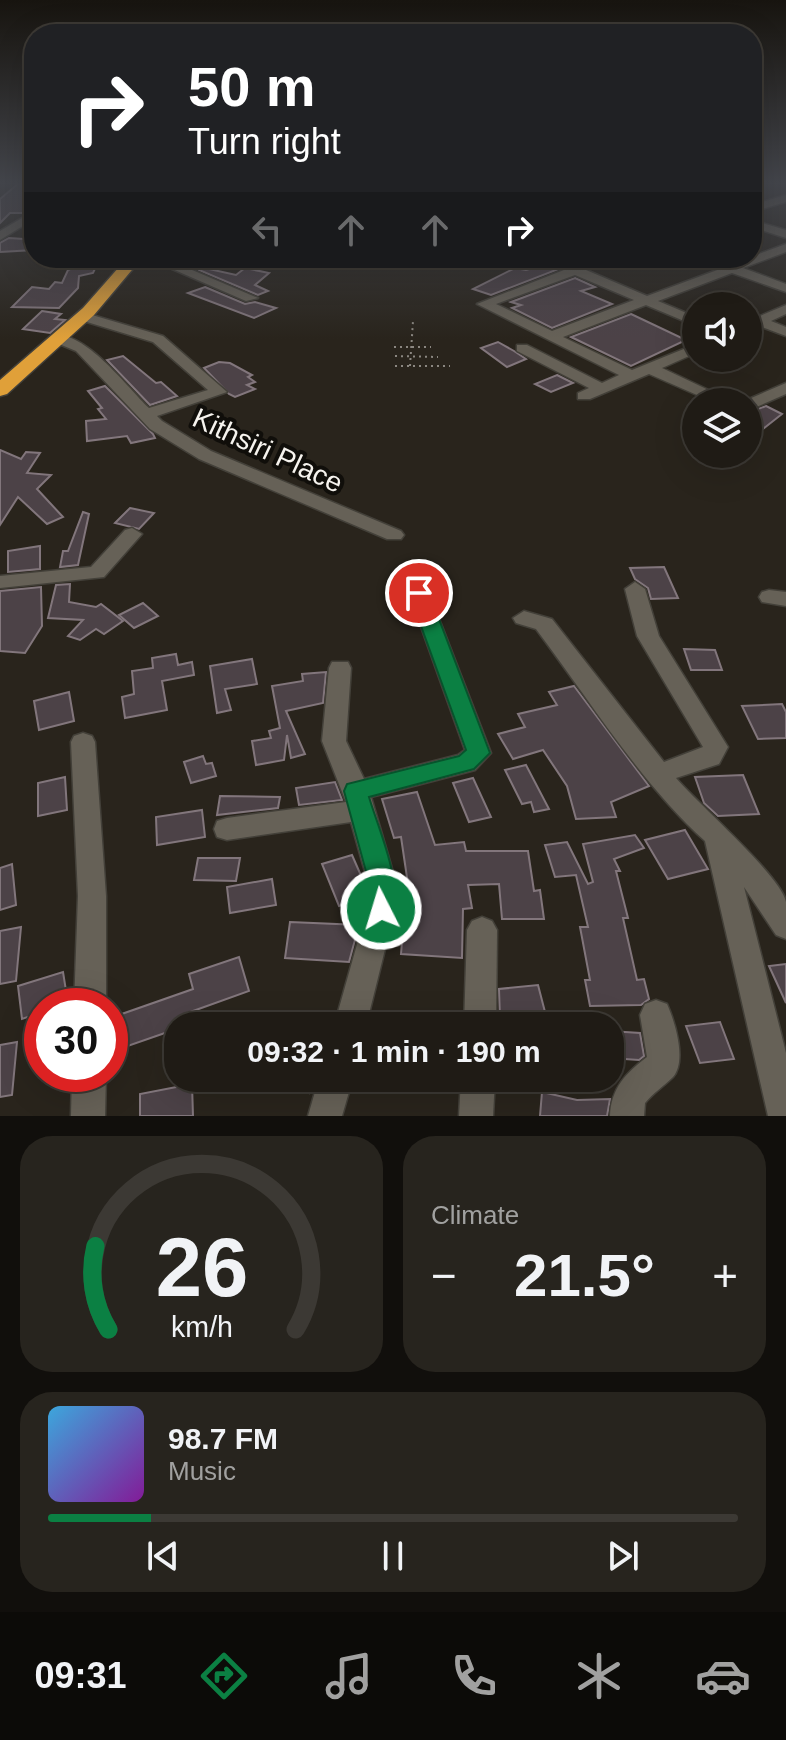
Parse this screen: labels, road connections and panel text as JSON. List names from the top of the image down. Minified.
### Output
{"streets":{"street":["Kithsiri Place"]},"page":{"turn":["50 m","Turn right"],"limit":"30","trip":"09:32 · 1 min · 190 m","tile":"Climate","heat":["−","21.5°","+"],"song":["98.7 FM","Music"],"tabs":"09:31","gauge":["26","km/h"]}}
